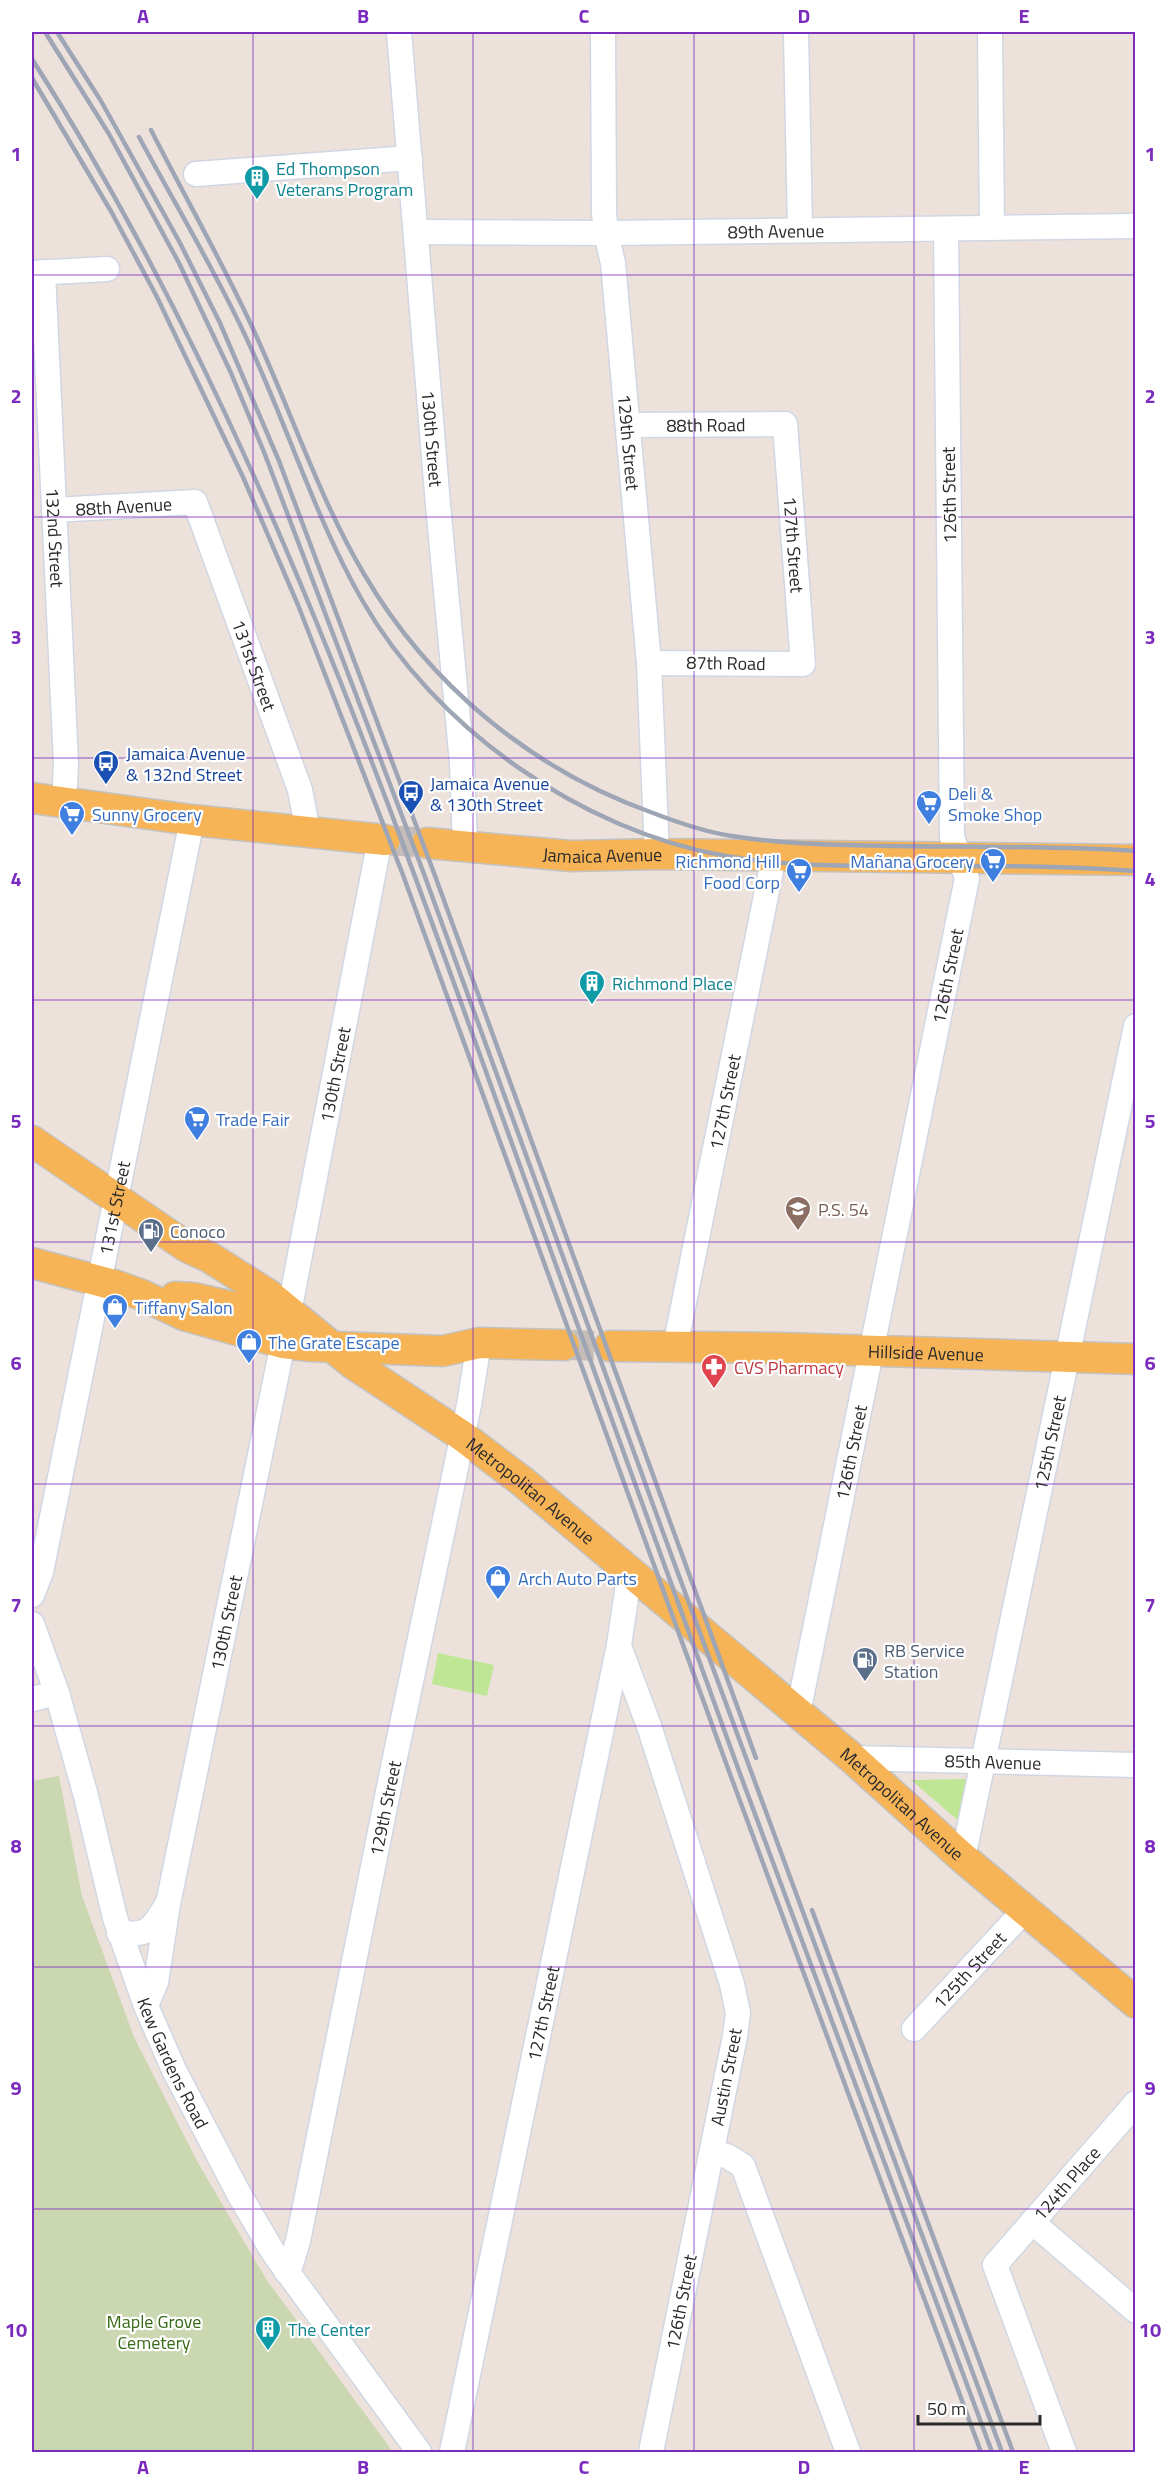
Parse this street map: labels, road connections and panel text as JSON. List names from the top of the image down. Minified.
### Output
{"streets":{"main road":["Jamaica Avenue","Hillside Avenue","Metropolitan Avenue"],"street":["89th Avenue","88th Road","130th Street","129th Street","126th Street","88th Avenue","132nd Street","127th Street","87th Road","131st Street","125th Street","85th Avenue","Kew Gardens Road","Austin Street","124th Place"]},"crossings":[["89th Avenue","130th Street"],["89th Avenue","129th Street"],["89th Avenue","126th Street"],["88th Road","129th Street"],["88th Road","127th Street"],["130th Street","Jamaica Avenue"],["130th Street","Metropolitan Avenue"],["130th Street","Kew Gardens Road"],["129th Street","87th Road"],["129th Street","Jamaica Avenue"],["129th Street","Metropolitan Avenue"],["129th Street","Kew Gardens Road"],["126th Street","Jamaica Avenue"],["126th Street","Hillside Avenue"],["126th Street","Metropolitan Avenue"],["126th Street","Austin Street"],["88th Avenue","132nd Street"],["88th Avenue","131st Street"],["127th Street","87th Road"],["127th Street","Jamaica Avenue"],["127th Street","Hillside Avenue"],["127th Street","Metropolitan Avenue"],["127th Street","Austin Street"],["131st Street","Metropolitan Avenue"],["Hillside Avenue","125th Street"],["125th Street","Metropolitan Avenue"],["125th Street","85th Avenue"],["Metropolitan Avenue","85th Avenue"]],"parks":["Maple Grove Cemetery"],"places":{"building":["Ed Thompson Veterans Program","Richmond Place","The Center"],"bus stop":["Jamaica Avenue & 132nd Street","Jamaica Avenue & 130th Street"],"supermarket":["Deli & Smoke Shop","Sunny Grocery","Mañana Grocery","Richmond Hill Food Corp","Trade Fair"],"school or university":["P.S. 54"],"fuel station":["Conoco","RB Service Station"],"shop":["Tiffany Salon","The Grate Escape","Arch Auto Parts"],"pharmacy":["CVS Pharmacy"]},"scale_bar":"50 m","grid":{"columns":["A","B","C","D","E"],"rows":["1","2","3","4","5","6","7","8","9","10"]}}
